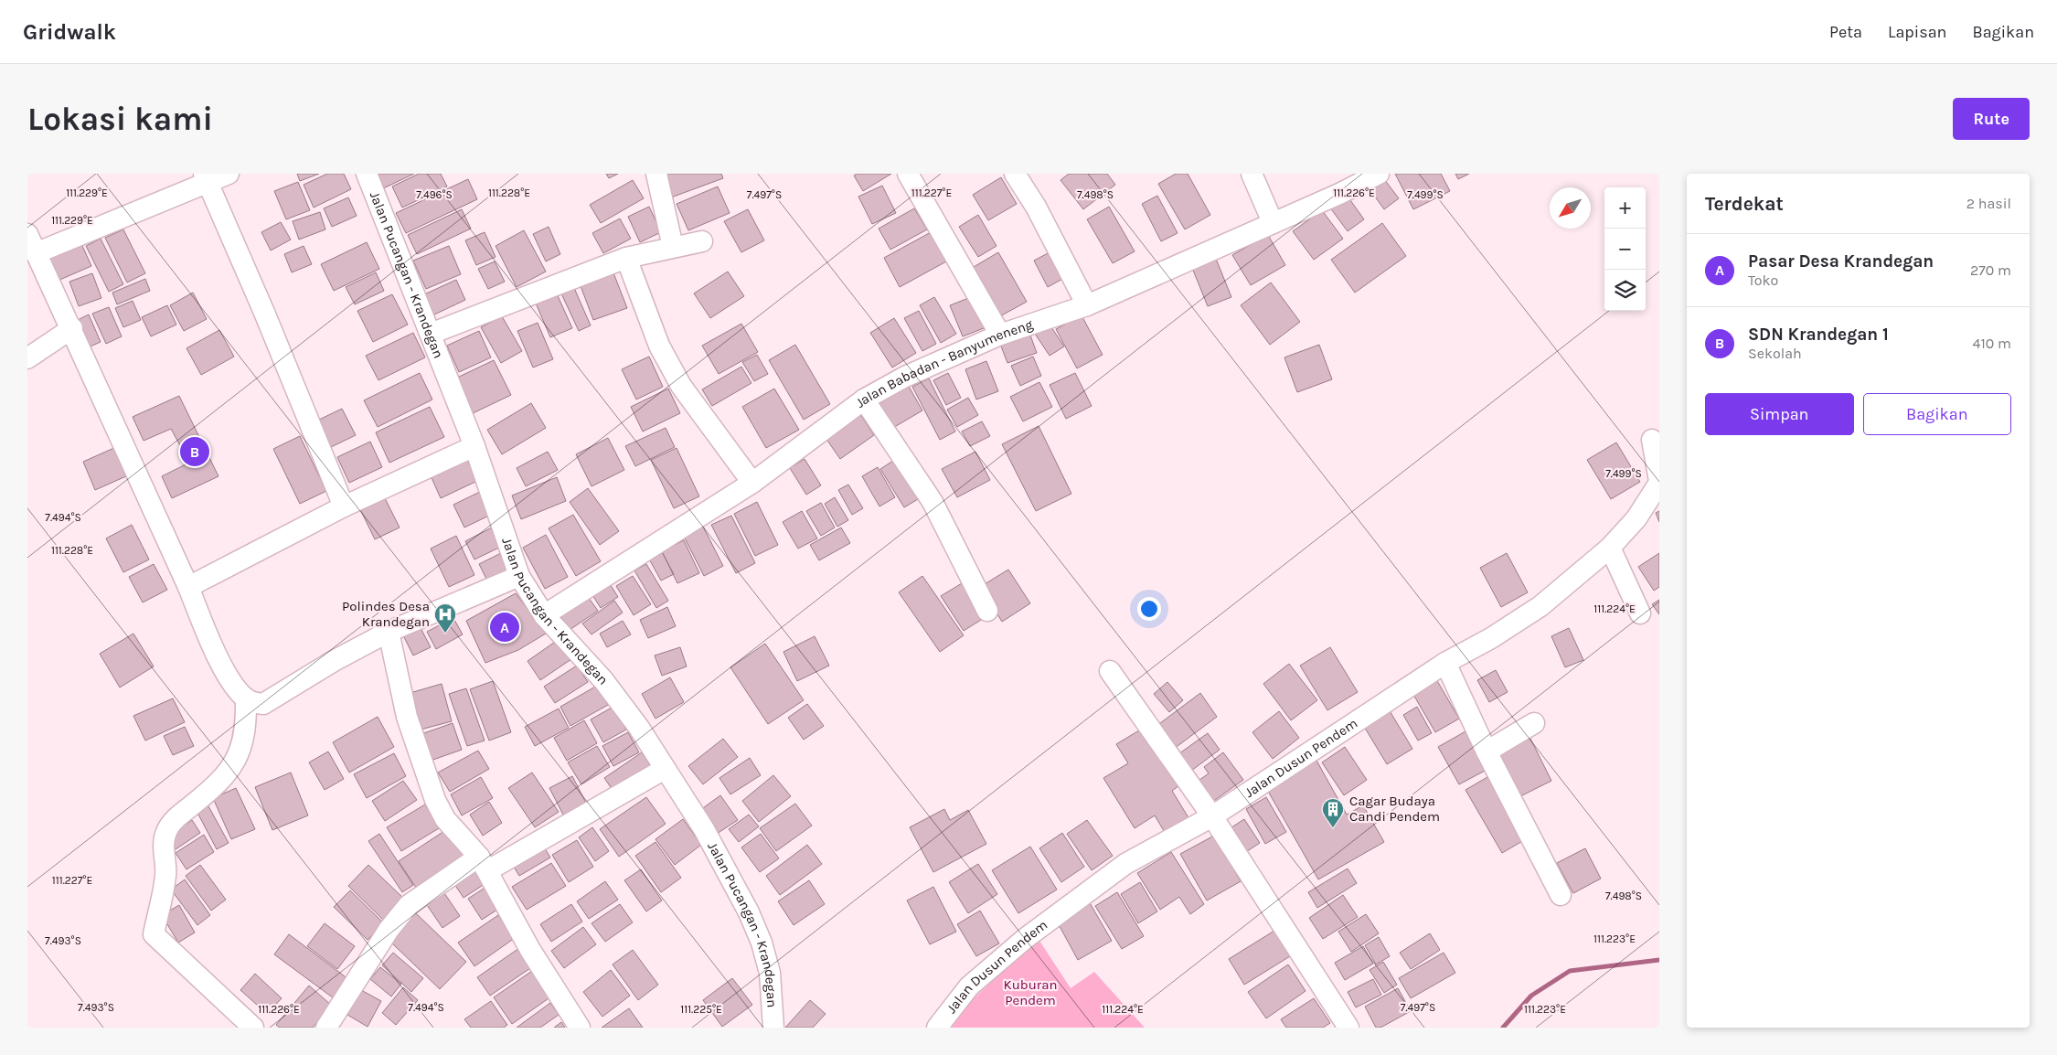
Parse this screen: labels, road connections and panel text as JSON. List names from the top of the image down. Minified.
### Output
{"streets":{"street":["Jalan Pucangan - Krandegan","Jalan Babadan - Banyumeneng","Jalan Dusun Pendem"]},"crossings":[["Jalan Pucangan - Krandegan","Jalan Babadan - Banyumeneng"]],"parks":["Kuburan Pendem"],"places":{"hospital":["Polindes Desa Krandegan"],"building":["Cagar Budaya Candi Pendem"]},"north":"bottom left","page":{"header":"Gridwalk","nav":["Peta","Lapisan","Bagikan"],"buttons":["Rute",["Simpan","Bagikan"]],"title":"Lokasi kami","heading":["Terdekat","2 hasil"],"map_buttons":["+","−"],"list":[{"mark":"A","name":"Pasar Desa Krandegan","note":"Toko","value":"270 m"},{"mark":"B","name":"SDN Krandegan 1","note":"Sekolah","value":"410 m"}],"pins":["B","A"]},"coordinates":["111.229°E","111.228°E","111.227°E","111.226°E","7.496°S","7.497°S","7.498°S","7.499°S","7.494°S","111.224°E","111.223°E","7.493°S","111.225°E"]}
